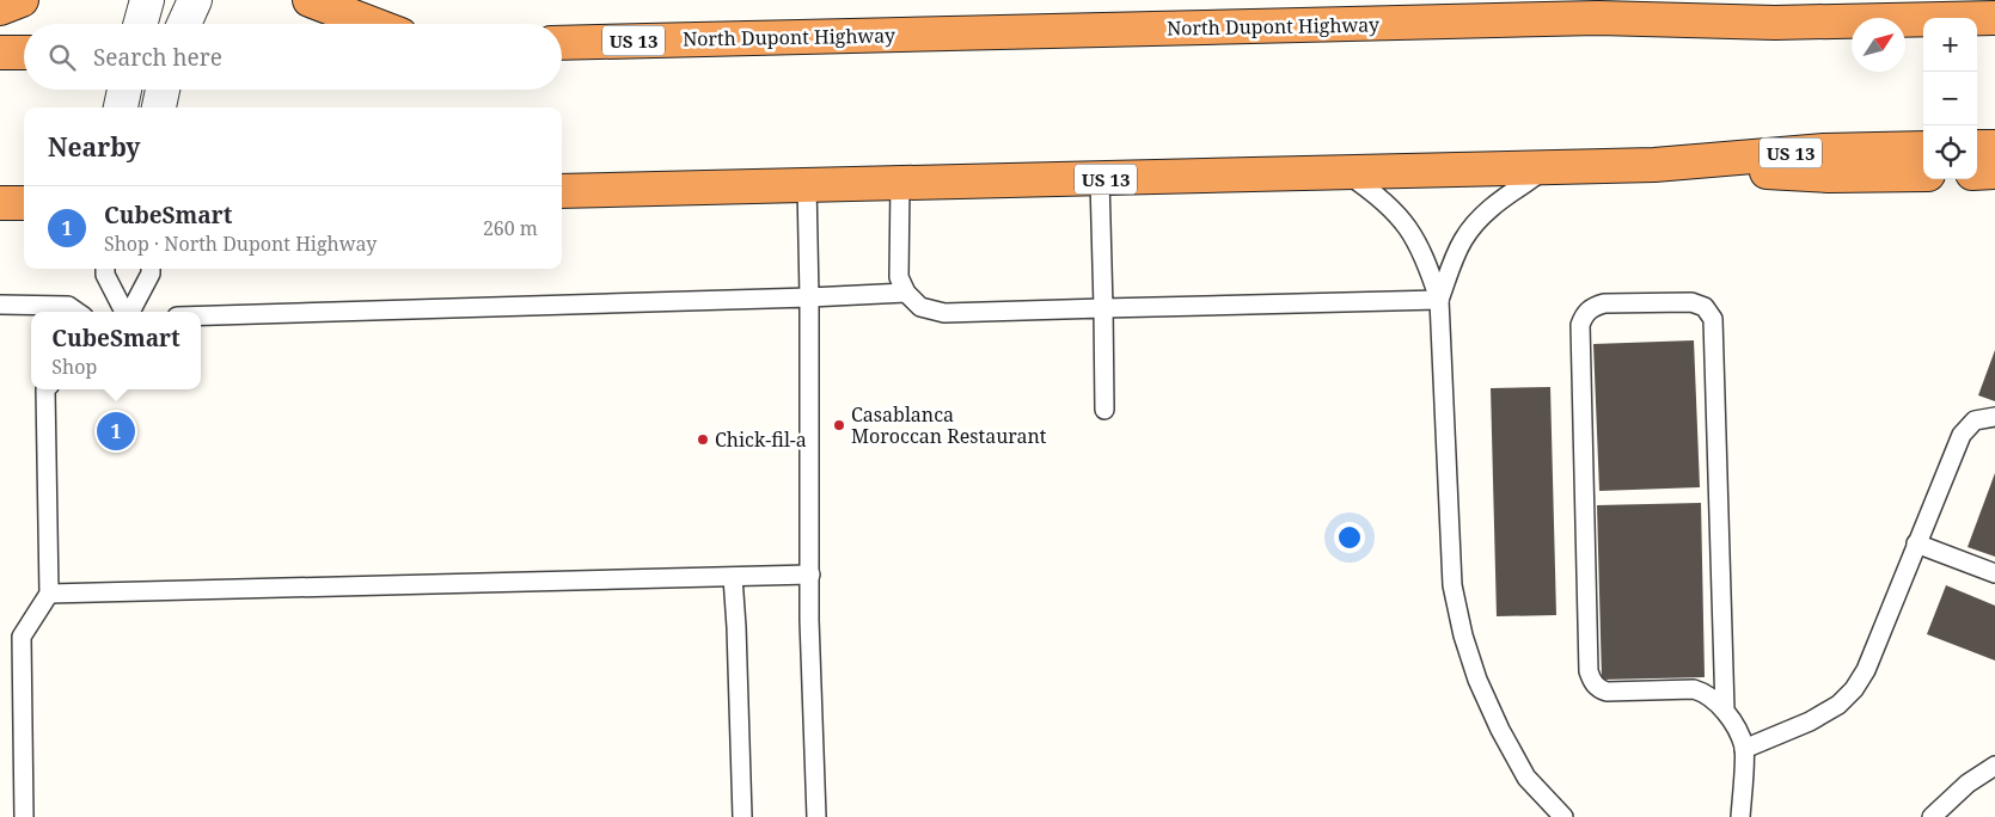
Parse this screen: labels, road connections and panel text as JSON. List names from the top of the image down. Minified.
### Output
{"streets":{"highway":["North Dupont Highway","US 13"]},"places":["Casablanca Moroccan Restaurant","Chick-fil-a"],"north":"top right","page":{"map_buttons":["+","−"],"search":"Search here","heading":"Nearby","list":[{"mark":"1","name":"CubeSmart","note":"Shop · North Dupont Highway","value":"260 m"}],"popup":["CubeSmart","Shop"],"pins":"1"}}
